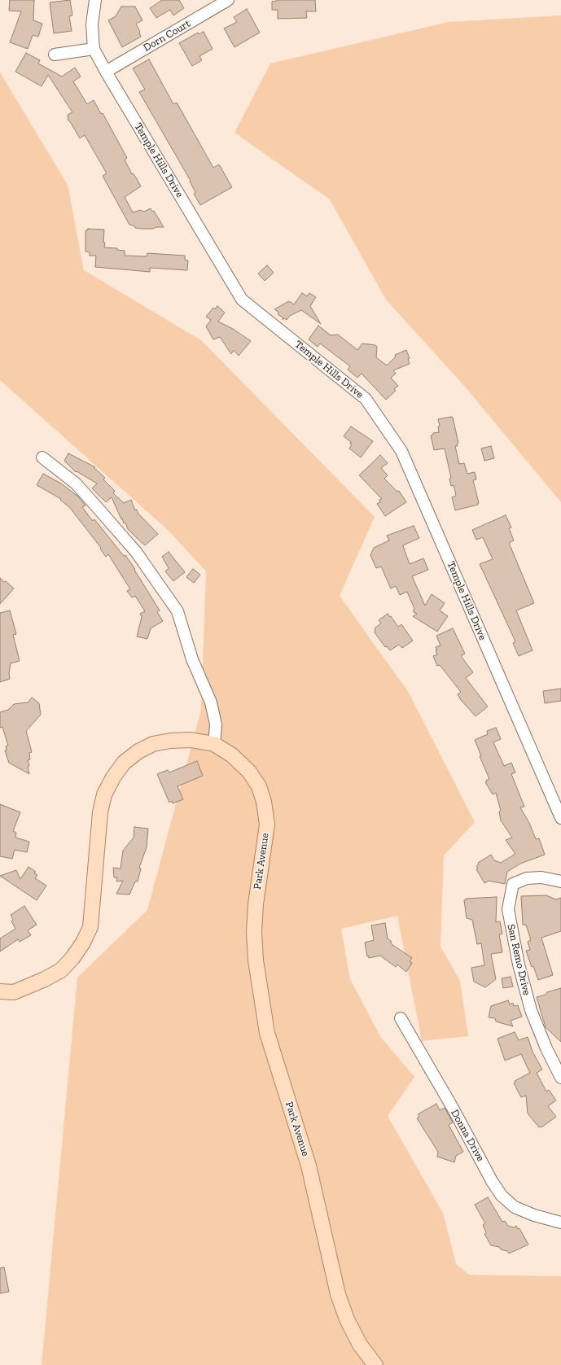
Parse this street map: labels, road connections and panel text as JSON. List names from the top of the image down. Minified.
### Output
{"streets":{"main road":["Park Avenue"],"street":["Dorn Court","Temple Hills Drive","San Remo Drive","Donna Drive"]},"crossings":[["Dorn Court","Temple Hills Drive"]]}
